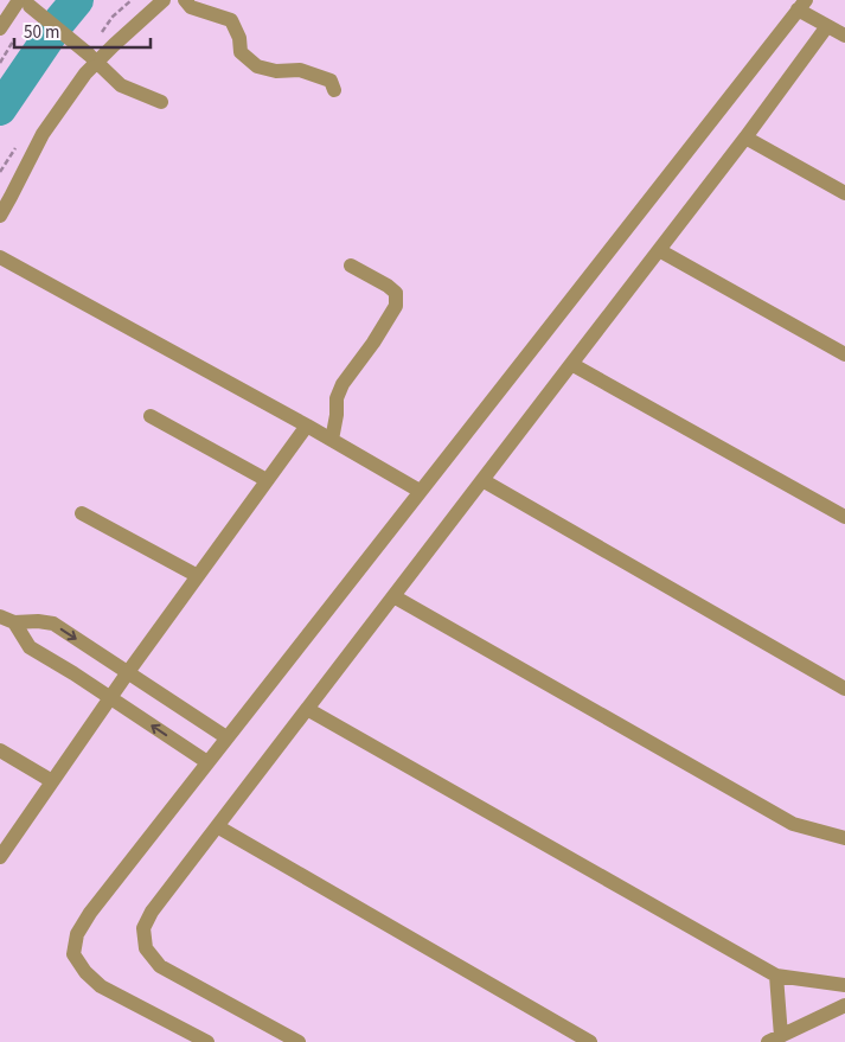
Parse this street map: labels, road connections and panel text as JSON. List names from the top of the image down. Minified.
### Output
{"scale_bar":"50 m"}
